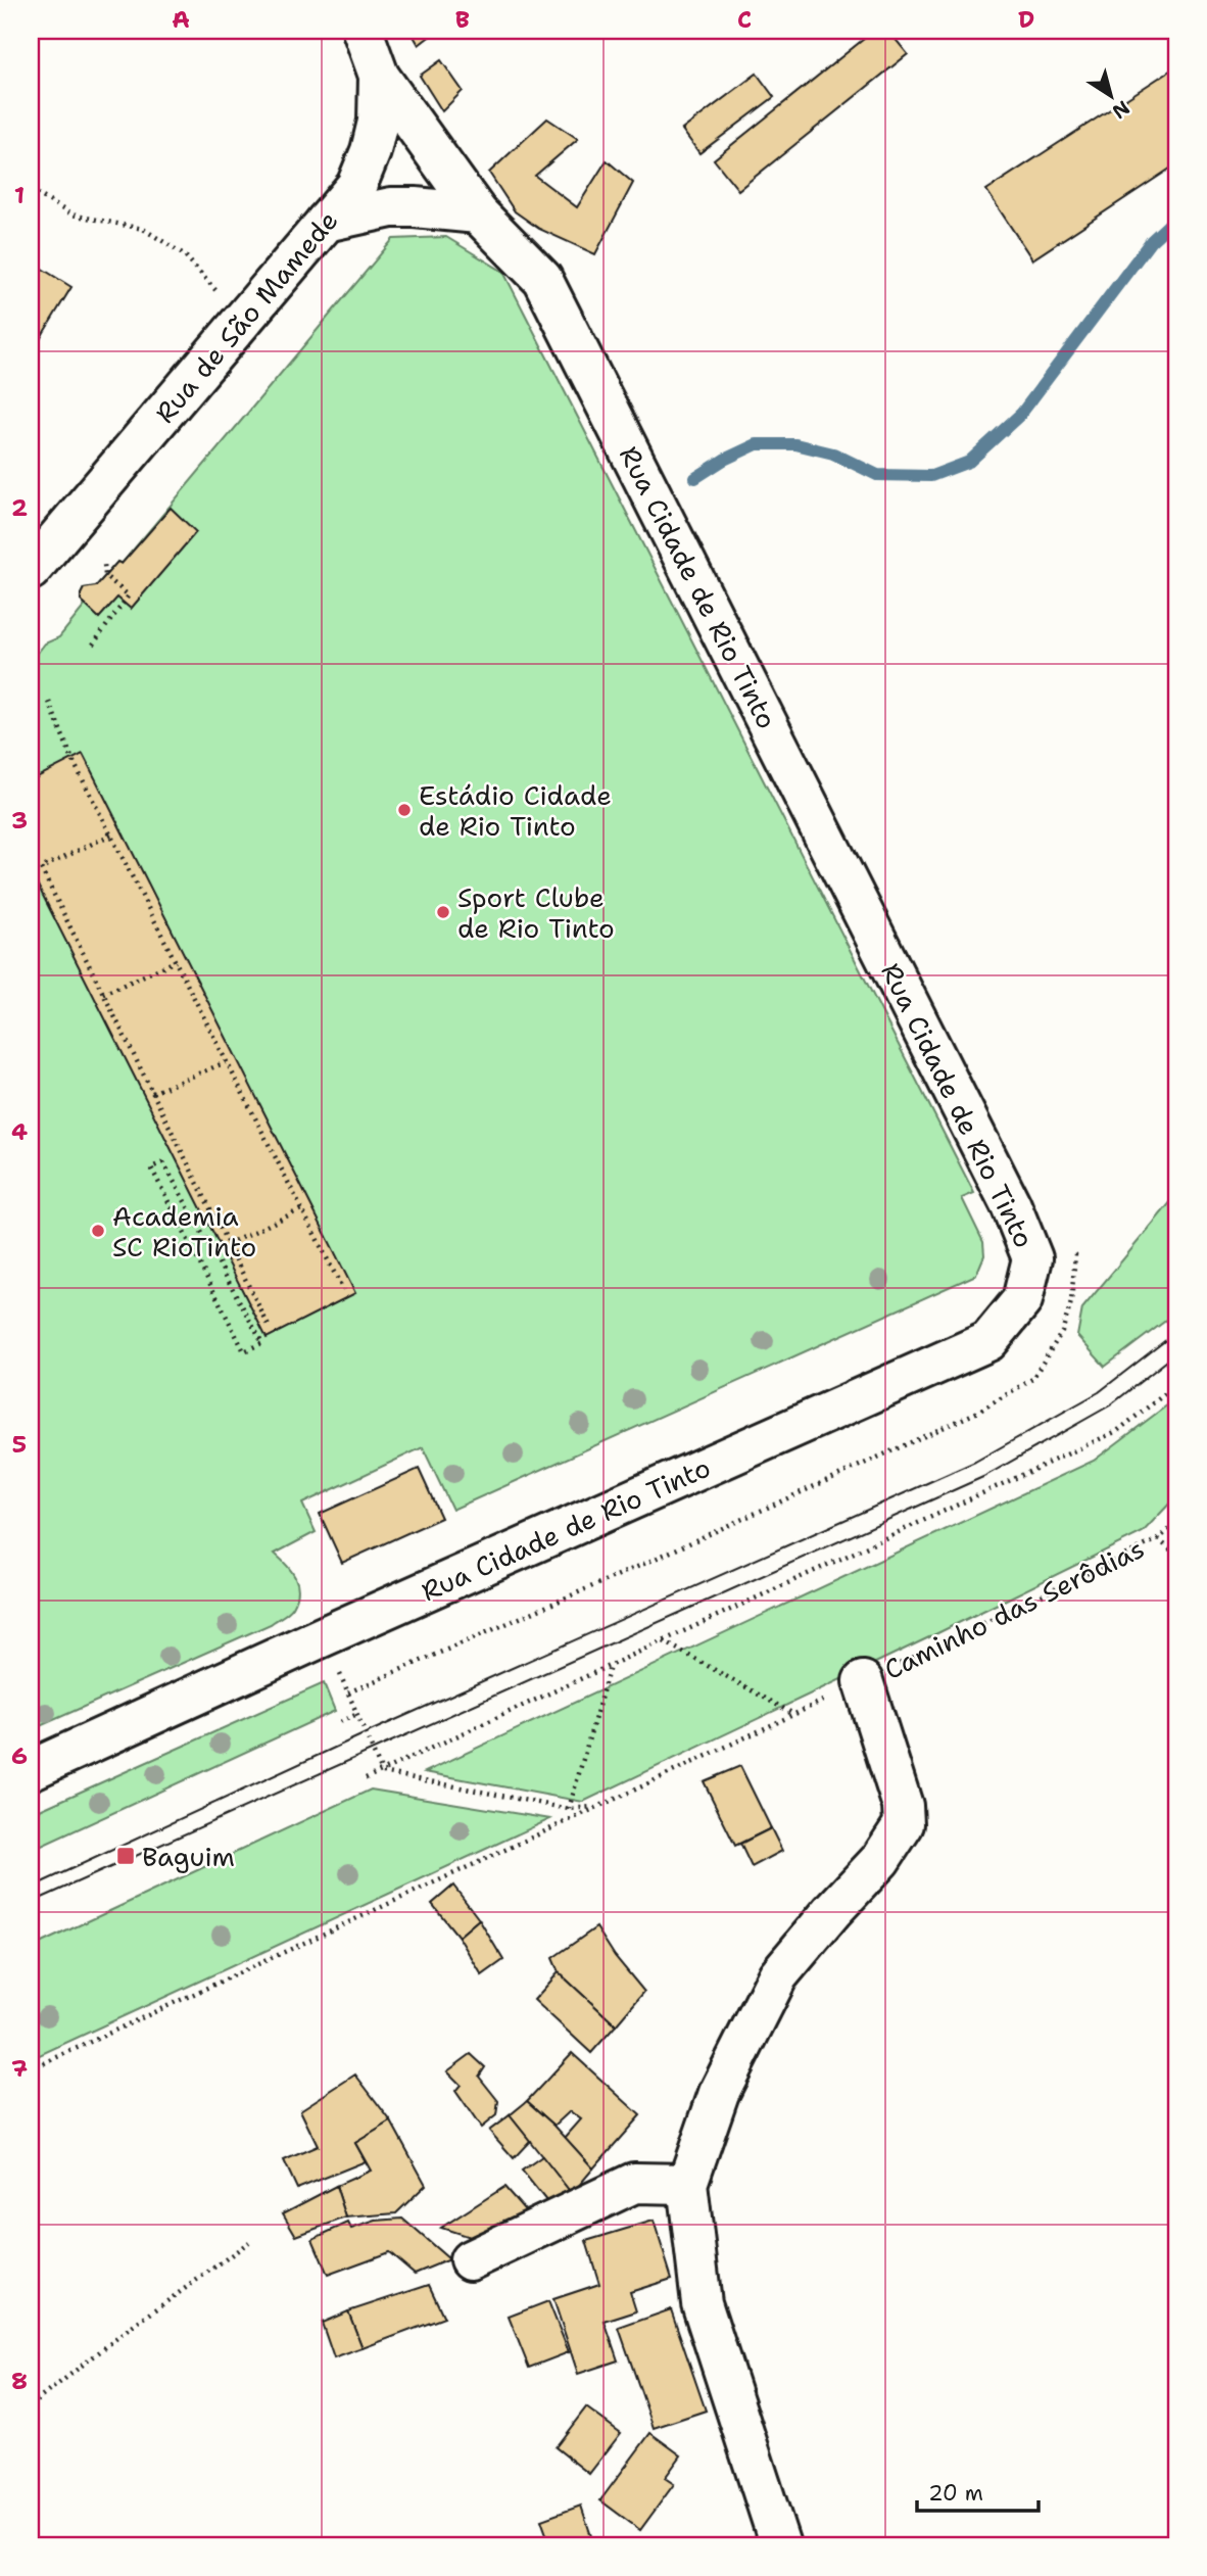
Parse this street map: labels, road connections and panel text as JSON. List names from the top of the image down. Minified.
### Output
{"streets":{"street":["Rua de São Mamede","Rua Cidade de Rio Tinto","Caminho das Serôdias"]},"crossings":[["Rua de São Mamede","Rua Cidade de Rio Tinto"]],"places":{"other":["Estádio Cidade de Rio Tinto","Sport Clube de Rio Tinto","Academia SC RioTinto"],"transit":["Baguim"]},"scale_bar":"20 m","north":"bottom right","grid":{"columns":["A","B","C","D"],"rows":["1","2","3","4","5","6","7","8"]}}
